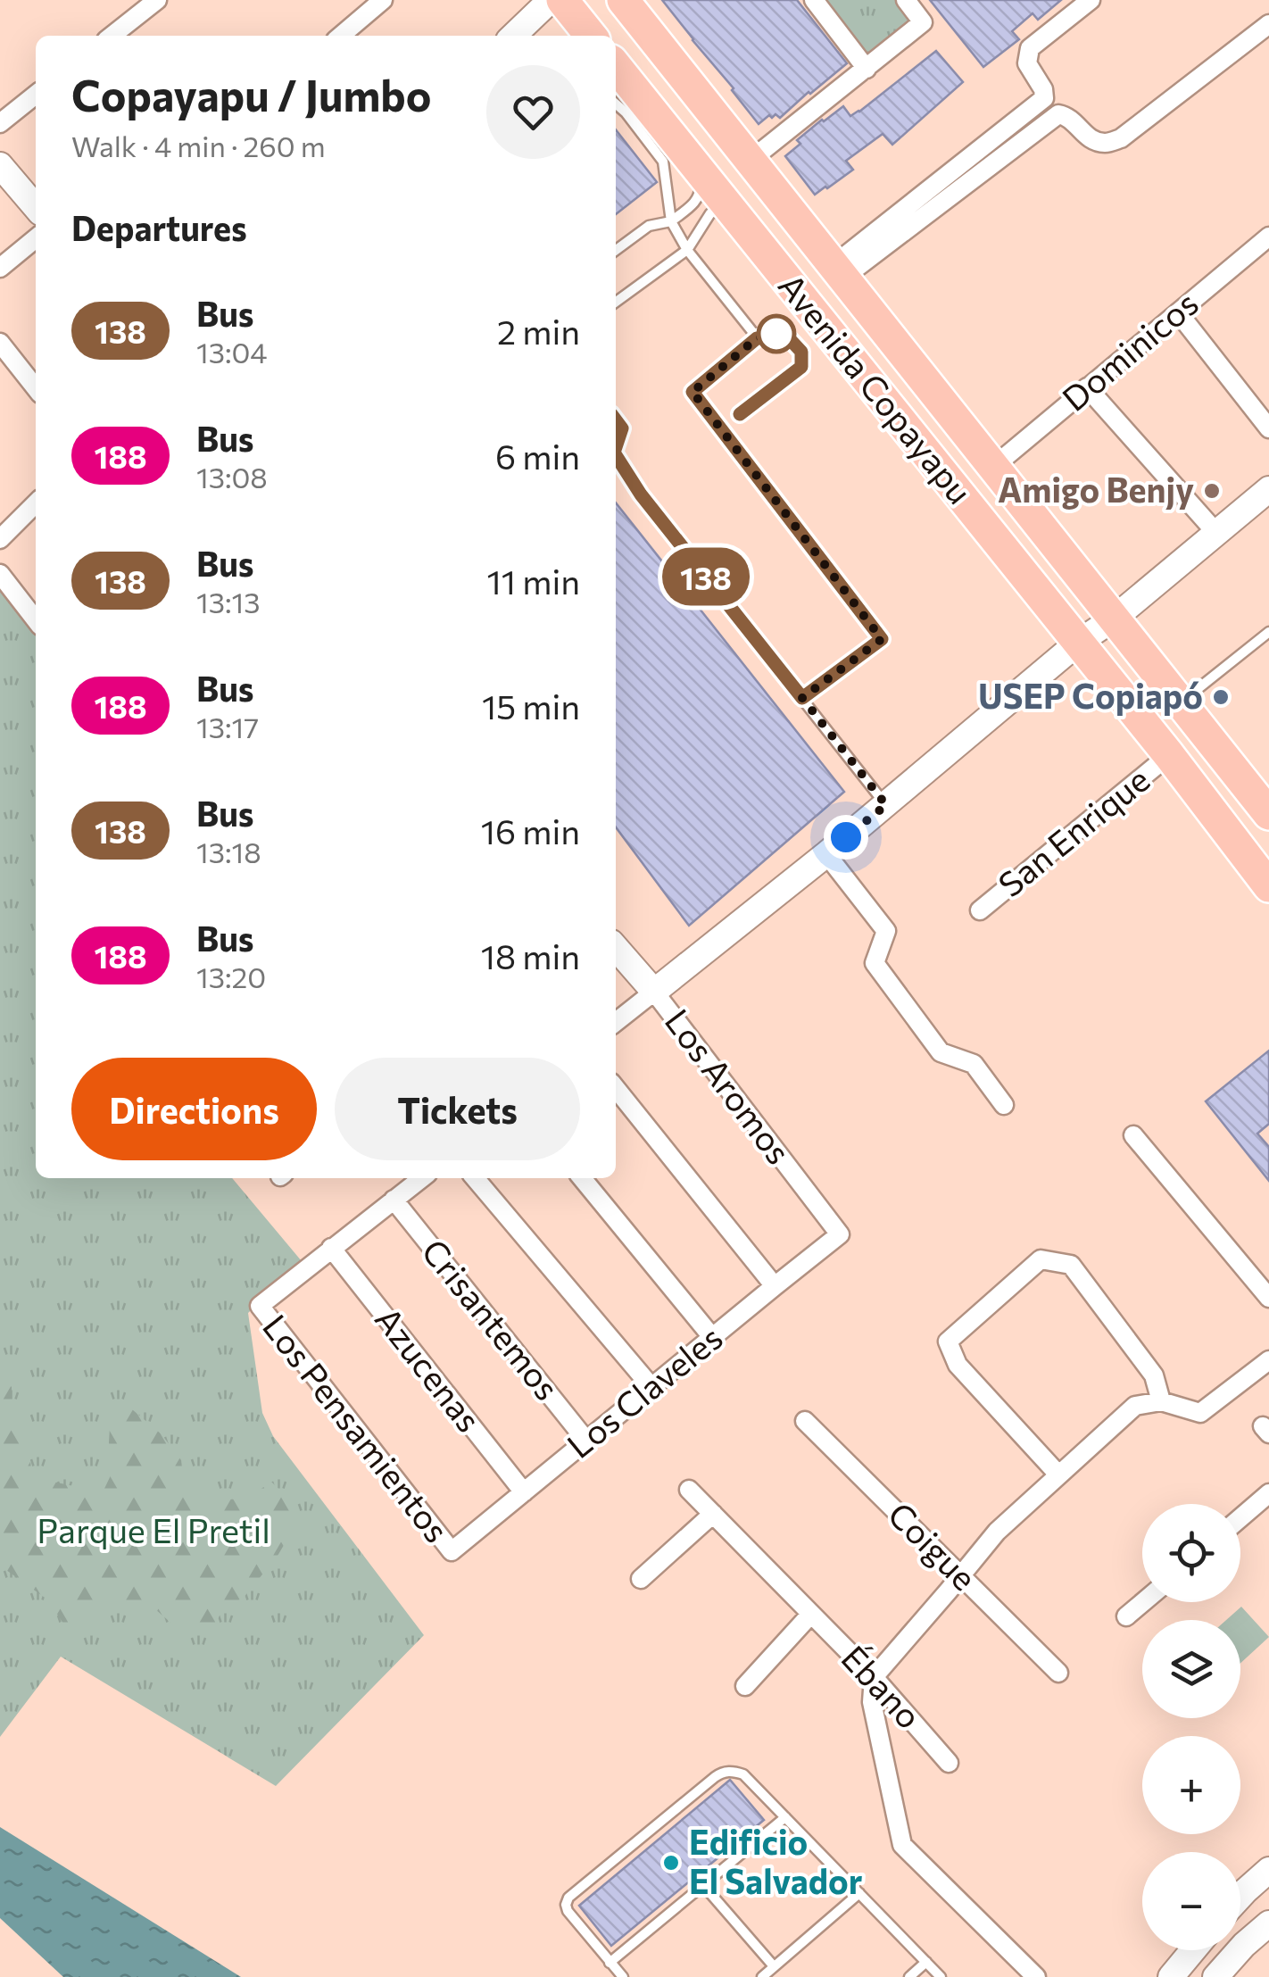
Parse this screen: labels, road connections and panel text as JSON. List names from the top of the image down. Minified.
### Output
{"streets":{"highway":["Avenida Copayapu"],"street":["Dominicos","San Enrique","Los Aromos","Crisantemos","Azucenas","Los Claveles","Los Pensamientos","Coigue","Ébano"]},"crossings":[["Dominicos","Avenida Copayapu"],["Avenida Copayapu","San Enrique"],["Los Aromos","Los Claveles"],["Crisantemos","Los Claveles"],["Azucenas","Los Claveles"],["Azucenas","Los Pensamientos"],["Los Claveles","Los Pensamientos"]],"parks":["Parque El Pretil"],"places":["Amigo Benjy","USEP Copiapó","Edificio El Salvador"],"lines":["bus line 138"],"page":{"on_map":"138","heading":[["Copayapu / Jumbo","Walk · 4 min · 260 m"],"Departures"],"list":[{"mark":"138","name":"Bus","note":"13:04","value":"2 min"},{"mark":"188","name":"Bus","note":"13:08","value":"6 min"},{"mark":"138","name":"Bus","note":"13:13","value":"11 min"},{"mark":"188","name":"Bus","note":"13:17","value":"15 min"},{"mark":"138","name":"Bus","note":"13:18","value":"16 min"},{"mark":"188","name":"Bus","note":"13:20","value":"18 min"}],"buttons":["Directions","Tickets"],"map_buttons":["+","−"]}}
